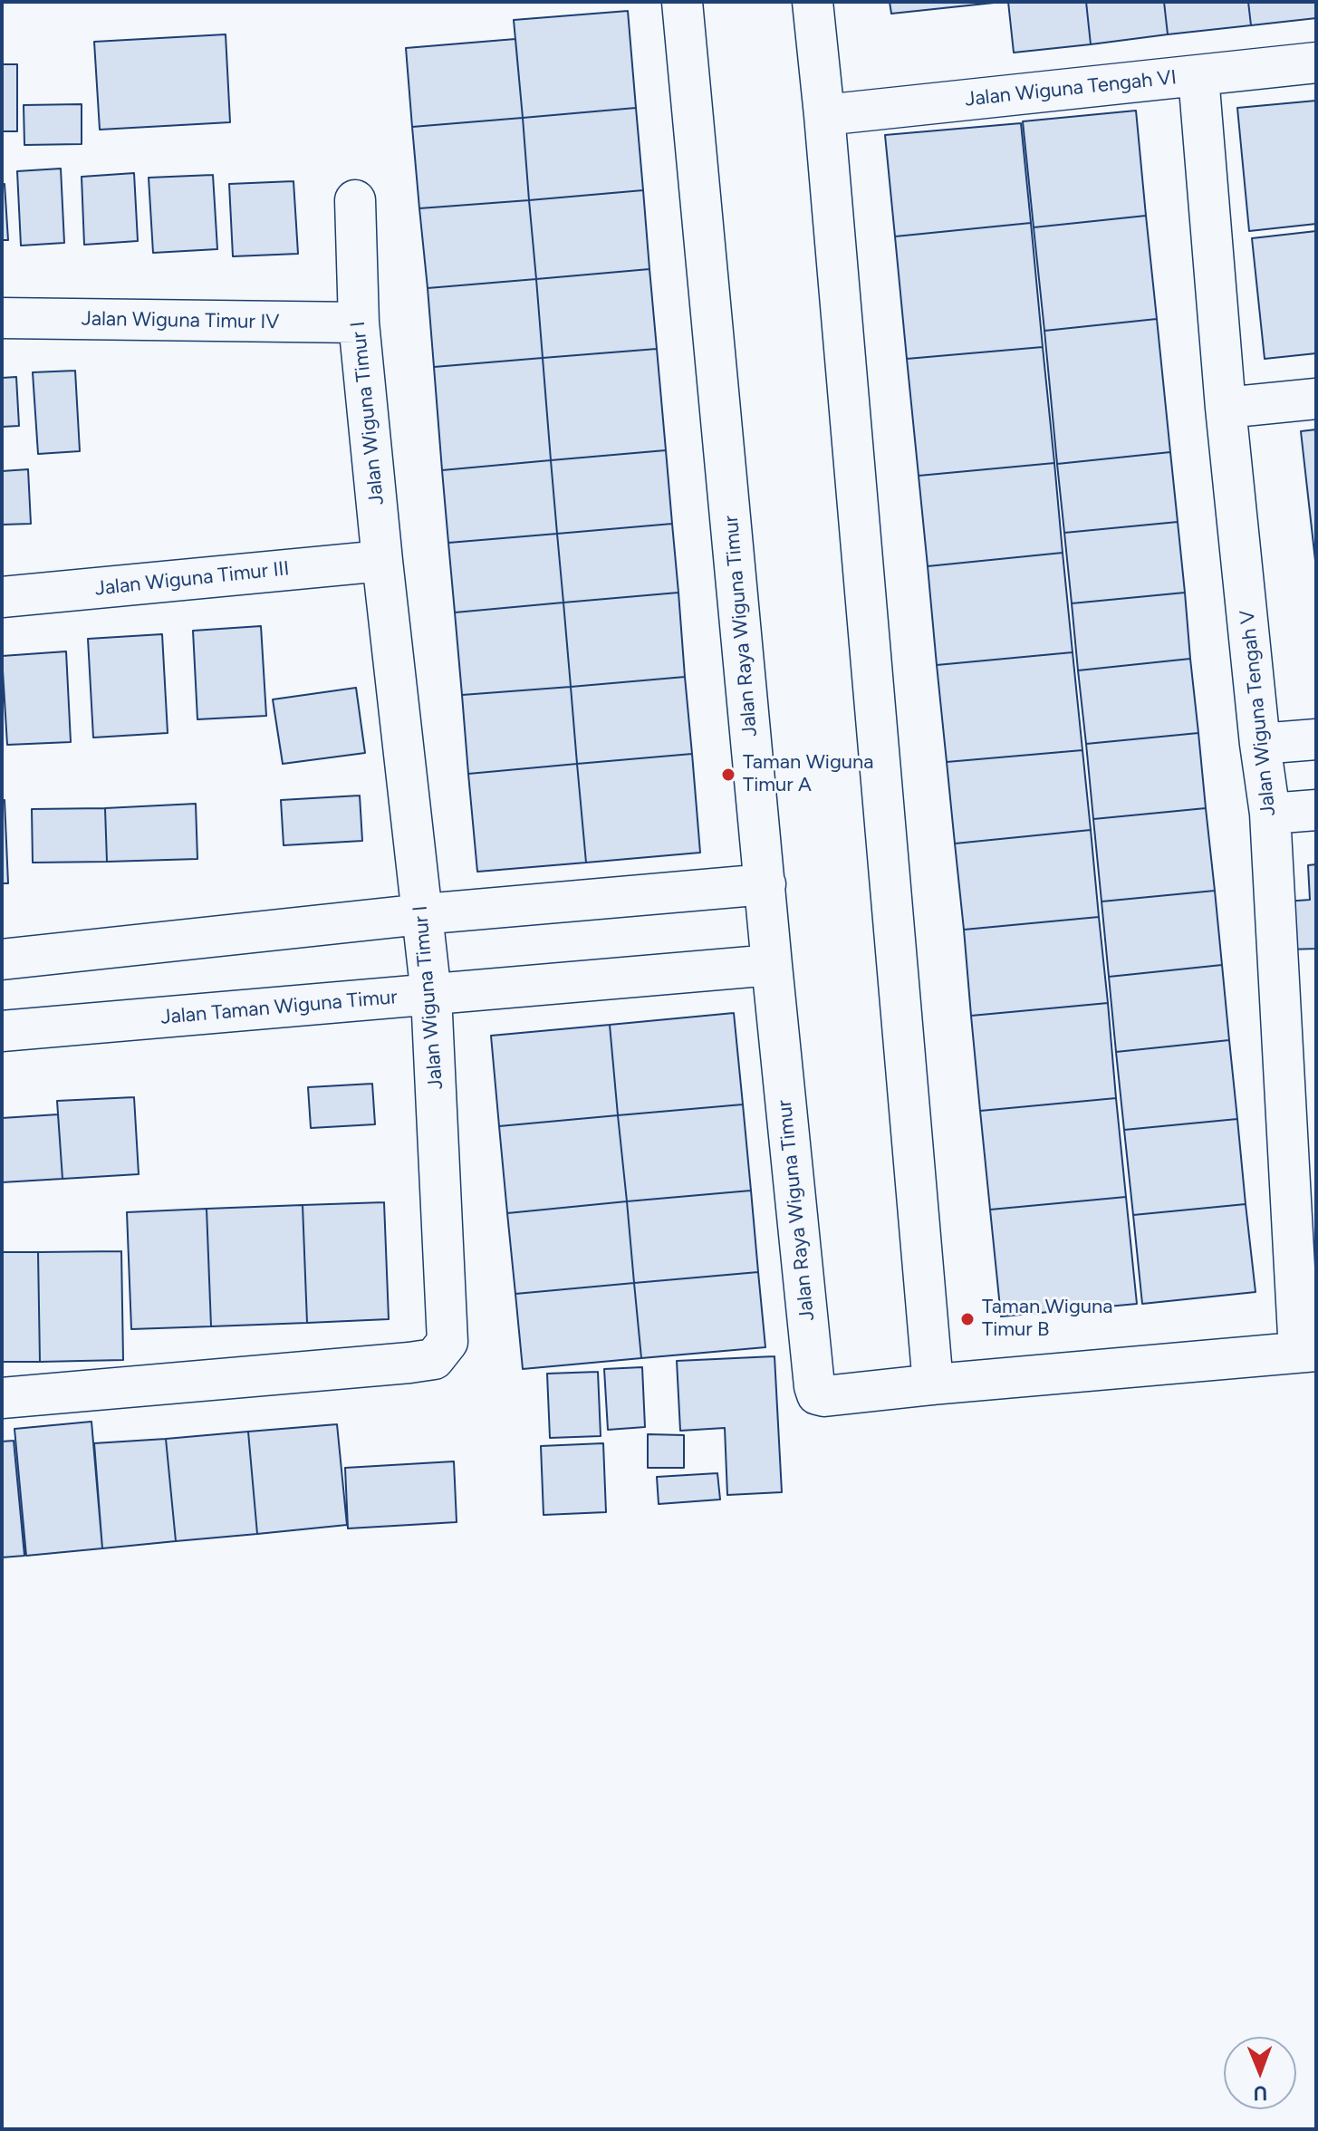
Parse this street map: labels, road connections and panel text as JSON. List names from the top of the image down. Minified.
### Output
{"streets":{"street":["Jalan Wiguna Tengah VI","Jalan Wiguna Timur IV","Jalan Wiguna Timur I","Jalan Wiguna Timur III","Jalan Raya Wiguna Timur","Jalan Wiguna Tengah V","Jalan Taman Wiguna Timur"]},"crossings":[["Jalan Wiguna Tengah VI","Jalan Wiguna Tengah V"],["Jalan Wiguna Timur IV","Jalan Wiguna Timur I"],["Jalan Wiguna Timur I","Jalan Wiguna Timur III"],["Jalan Wiguna Timur I","Jalan Taman Wiguna Timur"],["Jalan Raya Wiguna Timur","Jalan Wiguna Tengah V"],["Jalan Raya Wiguna Timur","Jalan Taman Wiguna Timur"]],"places":["Taman Wiguna Timur A","Taman Wiguna Timur B"],"north":"bottom"}
